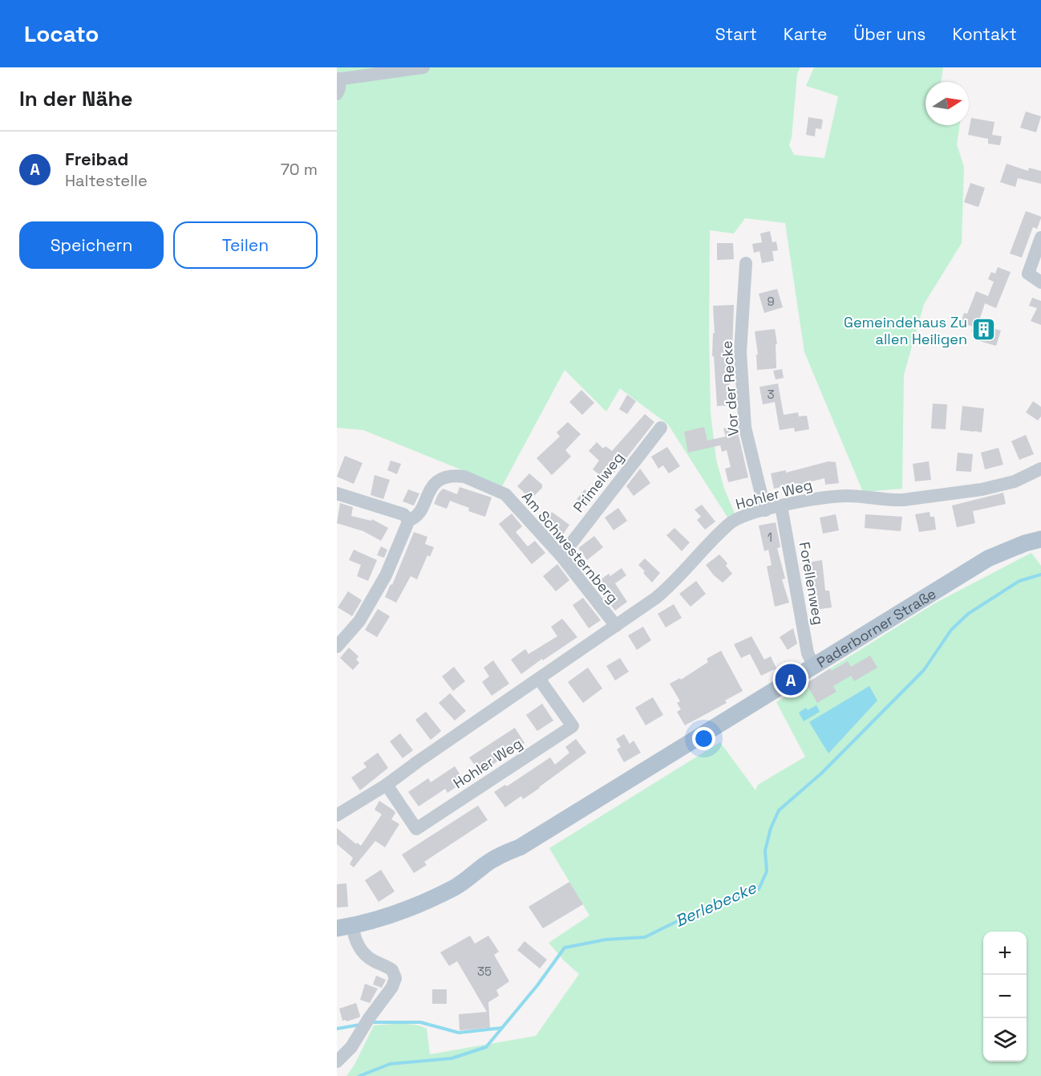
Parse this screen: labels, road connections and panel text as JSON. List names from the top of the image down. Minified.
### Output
{"streets":{"main road":["Paderborner Straße"],"street":["Vor der Recke","Primelweg","Hohler Weg","Am Schwesternberg","Forellenweg"]},"crossings":[["Vor der Recke","Hohler Weg"],["Primelweg","Am Schwesternberg"],["Hohler Weg","Am Schwesternberg"],["Hohler Weg","Forellenweg"],["Forellenweg","Paderborner Straße"]],"water":["Berlebecke"],"places":{"building":["Gemeindehaus Zu allen Heiligen"]},"house_numbers":["9","3","1","35"],"north":"right","page":{"header":"Locato","nav":["Start","Karte","Über uns","Kontakt"],"heading":"In der Nähe","list":[{"mark":"A","name":"Freibad","note":"Haltestelle","value":"70 m"}],"buttons":["Speichern","Teilen"],"pins":"A","map_buttons":["+","−"]}}
